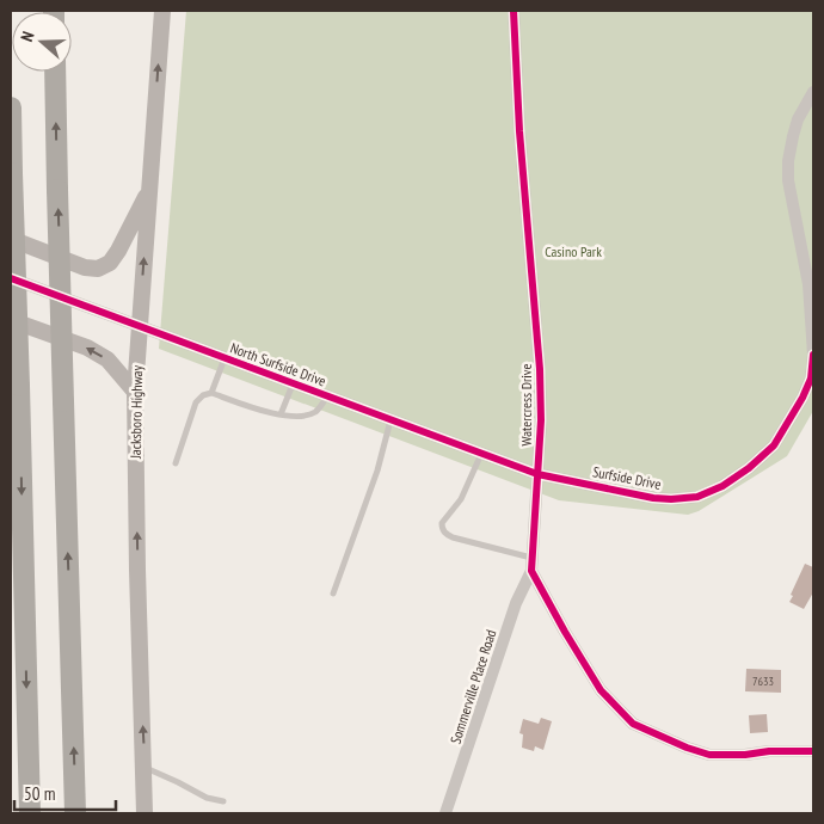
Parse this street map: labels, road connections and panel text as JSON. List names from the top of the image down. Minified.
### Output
{"streets":{"main road":["Jacksboro Highway"],"street":["North Surfside Drive","Watercress Drive","Surfside Drive","Sommerville Place Road"]},"crossings":[["North Surfside Drive","Watercress Drive"],["North Surfside Drive","Jacksboro Highway"],["North Surfside Drive","Surfside Drive"],["Watercress Drive","Surfside Drive"],["Watercress Drive","Sommerville Place Road"]],"one_way":["Jacksboro Highway"],"parks":["Casino Park"],"house_numbers":["7633"],"scale_bar":"50 m","north":"left"}
